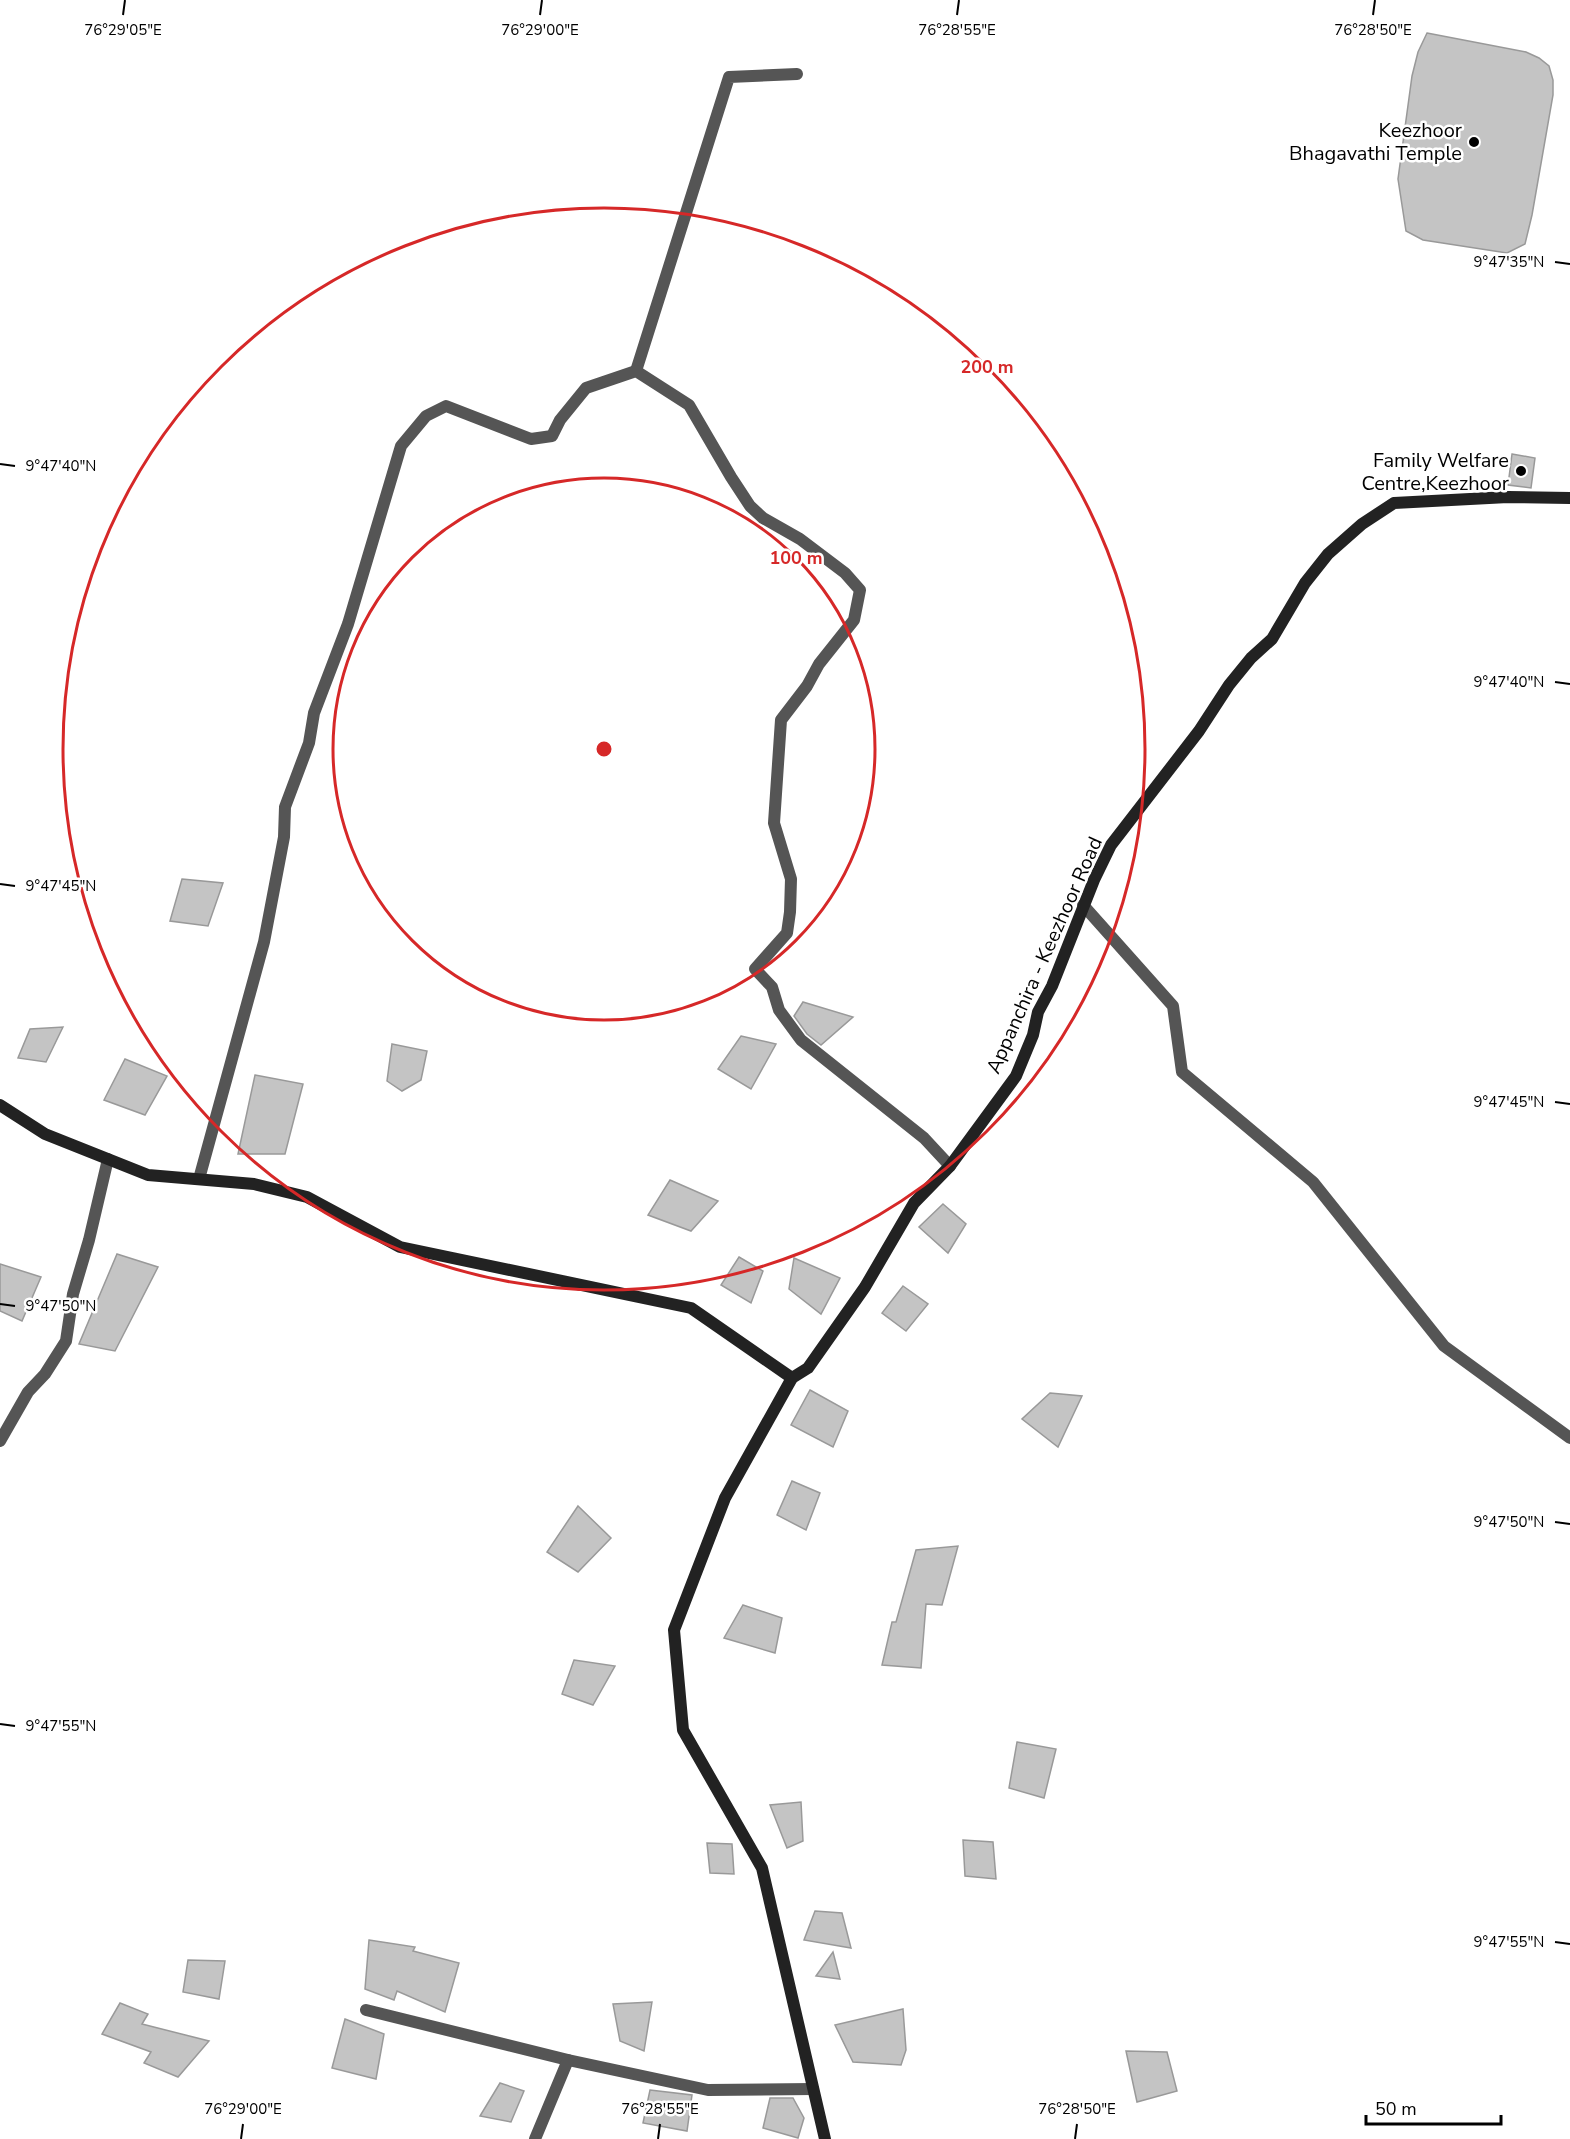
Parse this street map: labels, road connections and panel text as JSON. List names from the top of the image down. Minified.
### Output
{"streets":{"main road":["Appanchira - Keezhoor Road"]},"places":["Keezhoor Bhagavathi Temple","Family Welfare Centre,Keezhoor"],"scale_bar":"50 m","coordinates":["76°29'05\"E","76°29'00\"E","76°28'55\"E","76°28'50\"E","9°47'35\"N","9°47'40\"N","9°47'45\"N","9°47'50\"N","9°47'55\"N"],"rings":["200 m","100 m"]}
